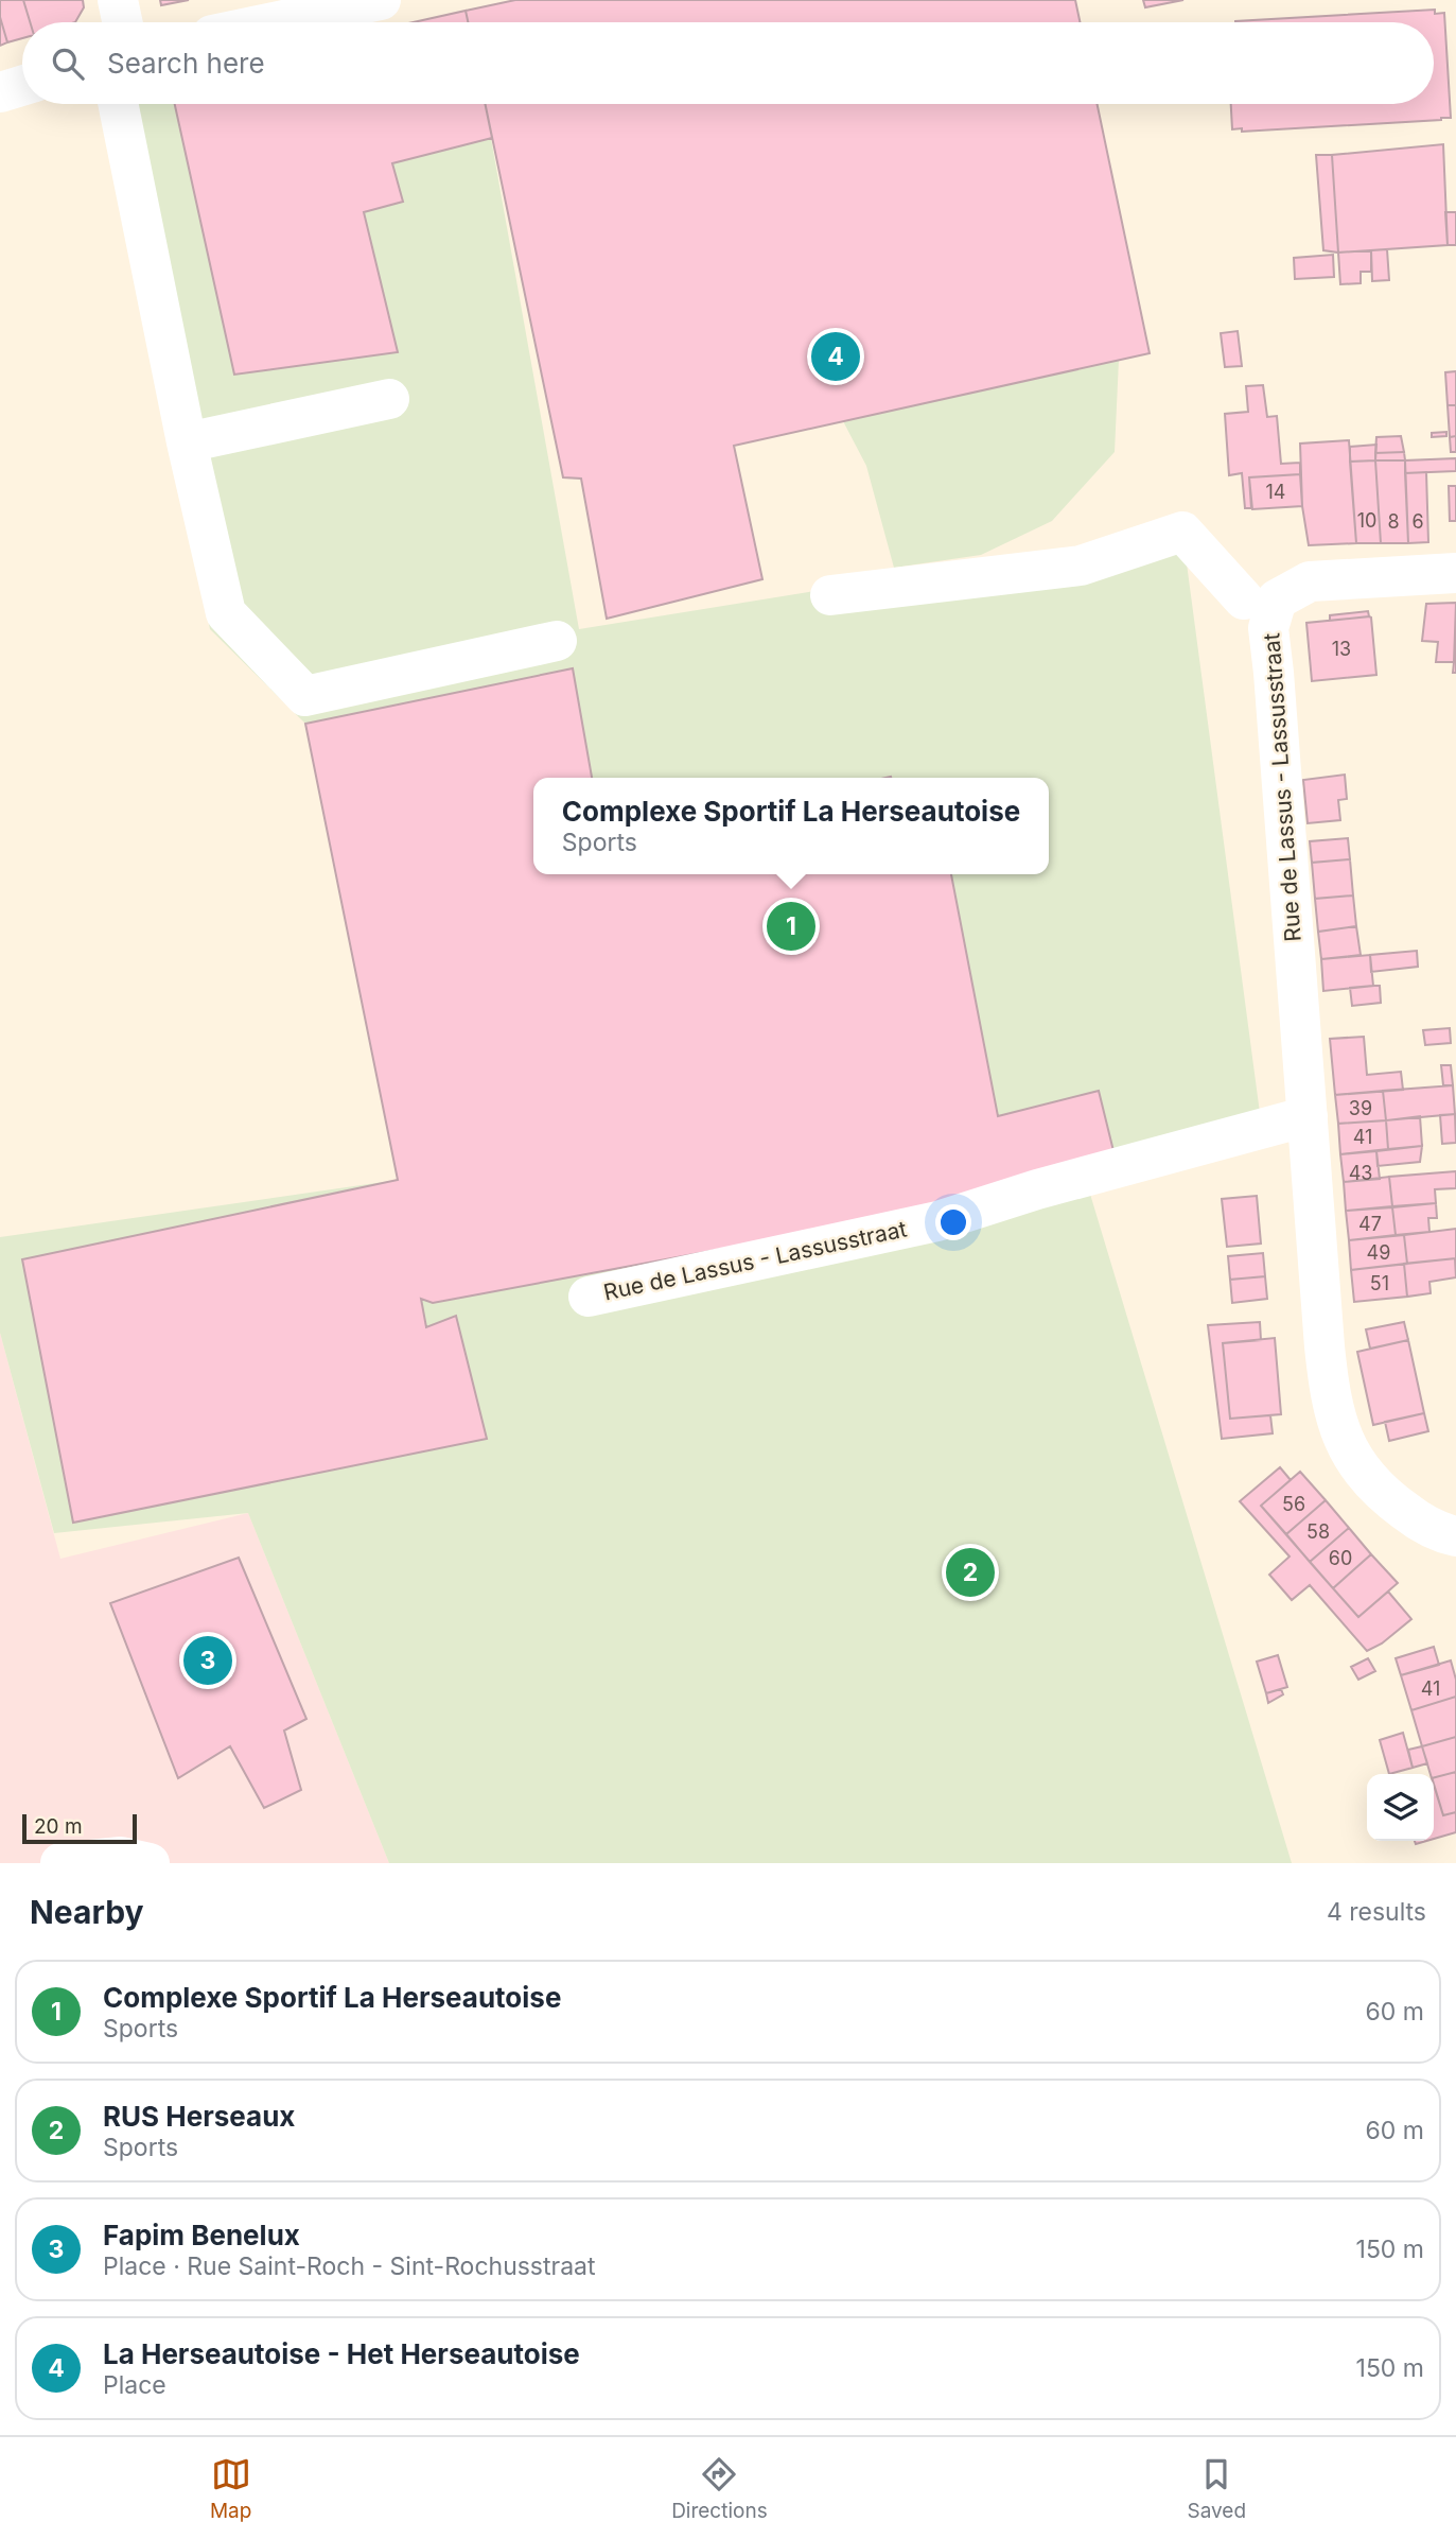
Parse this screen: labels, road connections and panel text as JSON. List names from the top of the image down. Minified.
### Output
{"streets":{"street":["Rue de Lassus - Lassusstraat"]},"house_numbers":["14","10","8","6","13","39","41","43","47","49","51","56","58","60","41"],"scale_bar":"20 m","page":{"search":"Search here","pins":["4","1","2","3"],"popup":["Complexe Sportif La Herseautoise","Sports"],"scale":"20 m","heading":["Nearby","4 results"],"list":[{"mark":"1","name":"Complexe Sportif La Herseautoise","note":"Sports","value":"60 m"},{"mark":"2","name":"RUS Herseaux","note":"Sports","value":"60 m"},{"mark":"3","name":"Fapim Benelux","note":"Place · Rue Saint-Roch - Sint-Rochusstraat","value":"150 m"},{"mark":"4","name":"La Herseautoise - Het Herseautoise","note":"Place","value":"150 m"}],"nav":["Map","Directions","Saved"]}}
